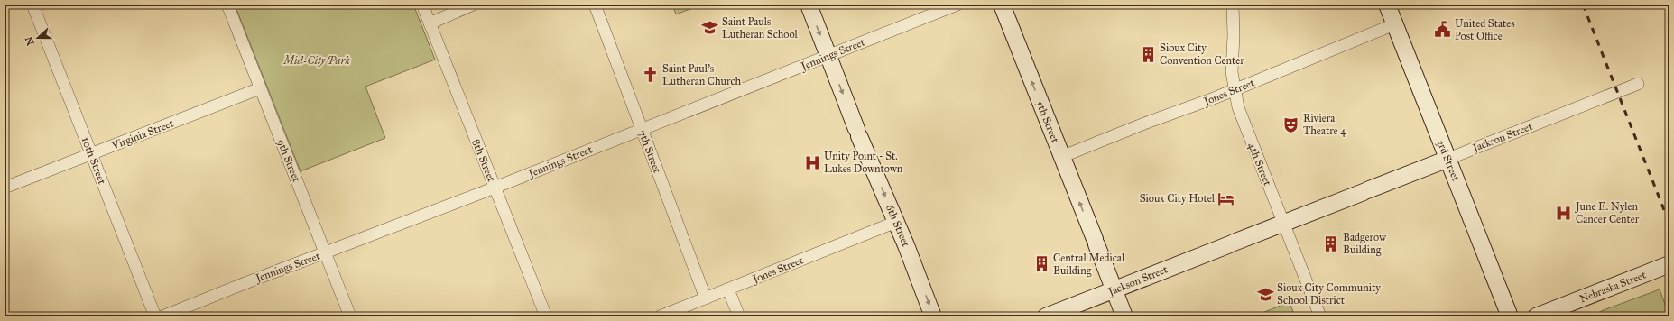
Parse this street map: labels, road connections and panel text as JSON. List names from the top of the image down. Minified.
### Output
{"streets":{"main road":["5th Street","Jackson Street","3rd Street","6th Street","Nebraska Street"],"street":["Jennings Street","Jones Street","Virginia Street","7th Street","10th Street","9th Street","8th Street","4th Street"]},"crossings":[["Jennings Street","7th Street"],["Jennings Street","9th Street"],["Jennings Street","8th Street"],["Jennings Street","6th Street"],["Jones Street","5th Street"],["Jones Street","7th Street"],["Jones Street","3rd Street"],["Jones Street","4th Street"],["Jones Street","6th Street"],["5th Street","Jackson Street"],["Virginia Street","10th Street"],["Virginia Street","9th Street"],["Jackson Street","3rd Street"],["Jackson Street","4th Street"]],"one_way":["5th Street","6th Street"],"parks":["Mid-City Park"],"places":{"school or university":["Saint Pauls Lutheran School","Sioux City Community School District"],"public building":["United States Post Office"],"building":["Sioux City Convention Center","Badgerow Building","Central Medical Building"],"church":["Saint Paul's Lutheran Church"],"theatre":["Riviera Theatre 4"],"hospital":["Unity Point - St. Lukes Downtown","June E. Nylen Cancer Center"],"hotel":["Sioux City Hotel"]},"north":"left"}
